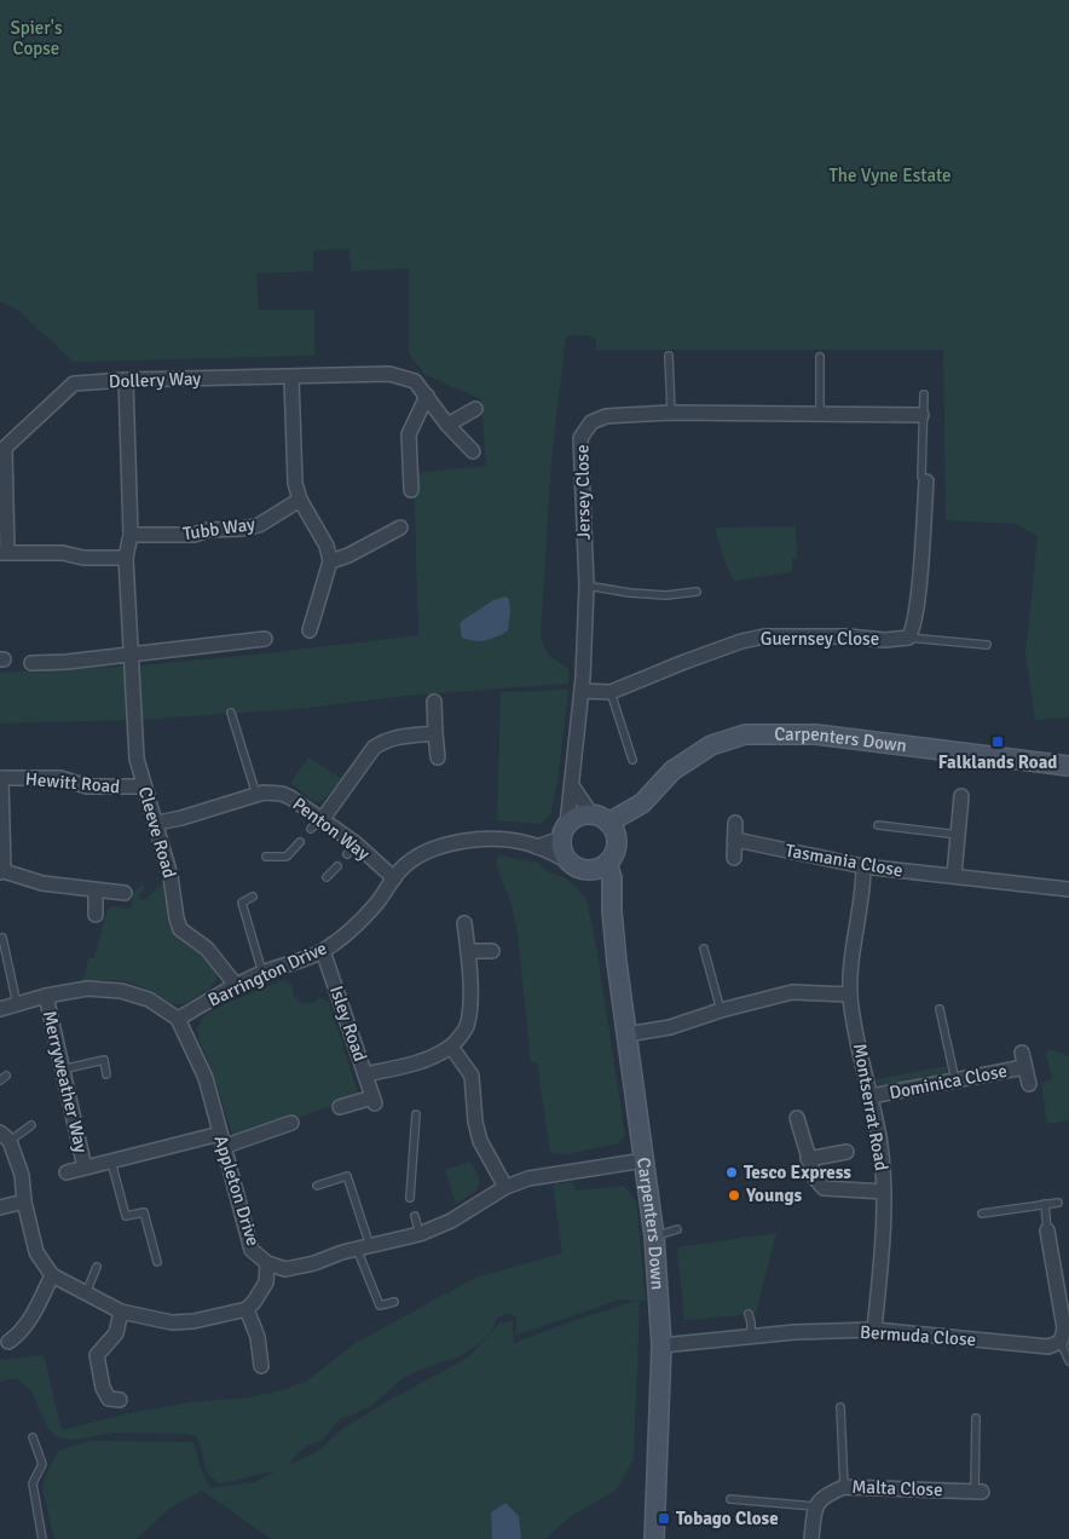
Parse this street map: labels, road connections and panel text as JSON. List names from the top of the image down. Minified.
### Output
{"streets":{"street":["Dollery Way","Jersey Close","Tubb Way","Guernsey Close","Carpenters Down","Hewitt Road","Penton Way","Cleeve Road","Tasmania Close","Barrington Drive","Isley Road","Merryweather Way","Dominica Close","Montserrat Road","Appleton Drive","Bermuda Close","Malta Close"]},"crossings":[["Dollery Way","Cleeve Road"],["Jersey Close","Guernsey Close"],["Jersey Close","Barrington Drive"],["Tubb Way","Cleeve Road"],["Carpenters Down","Appleton Drive"],["Carpenters Down","Bermuda Close"],["Hewitt Road","Cleeve Road"],["Penton Way","Cleeve Road"],["Penton Way","Barrington Drive"],["Cleeve Road","Barrington Drive"],["Tasmania Close","Montserrat Road"],["Barrington Drive","Isley Road"],["Barrington Drive","Appleton Drive"],["Merryweather Way","Appleton Drive"],["Dominica Close","Montserrat Road"],["Montserrat Road","Bermuda Close"]],"parks":["Spier's Copse","The Vyne Estate"],"places":{"transit":["Falklands Road","Tobago Close"],"other":["Tesco Express","Youngs"]}}
